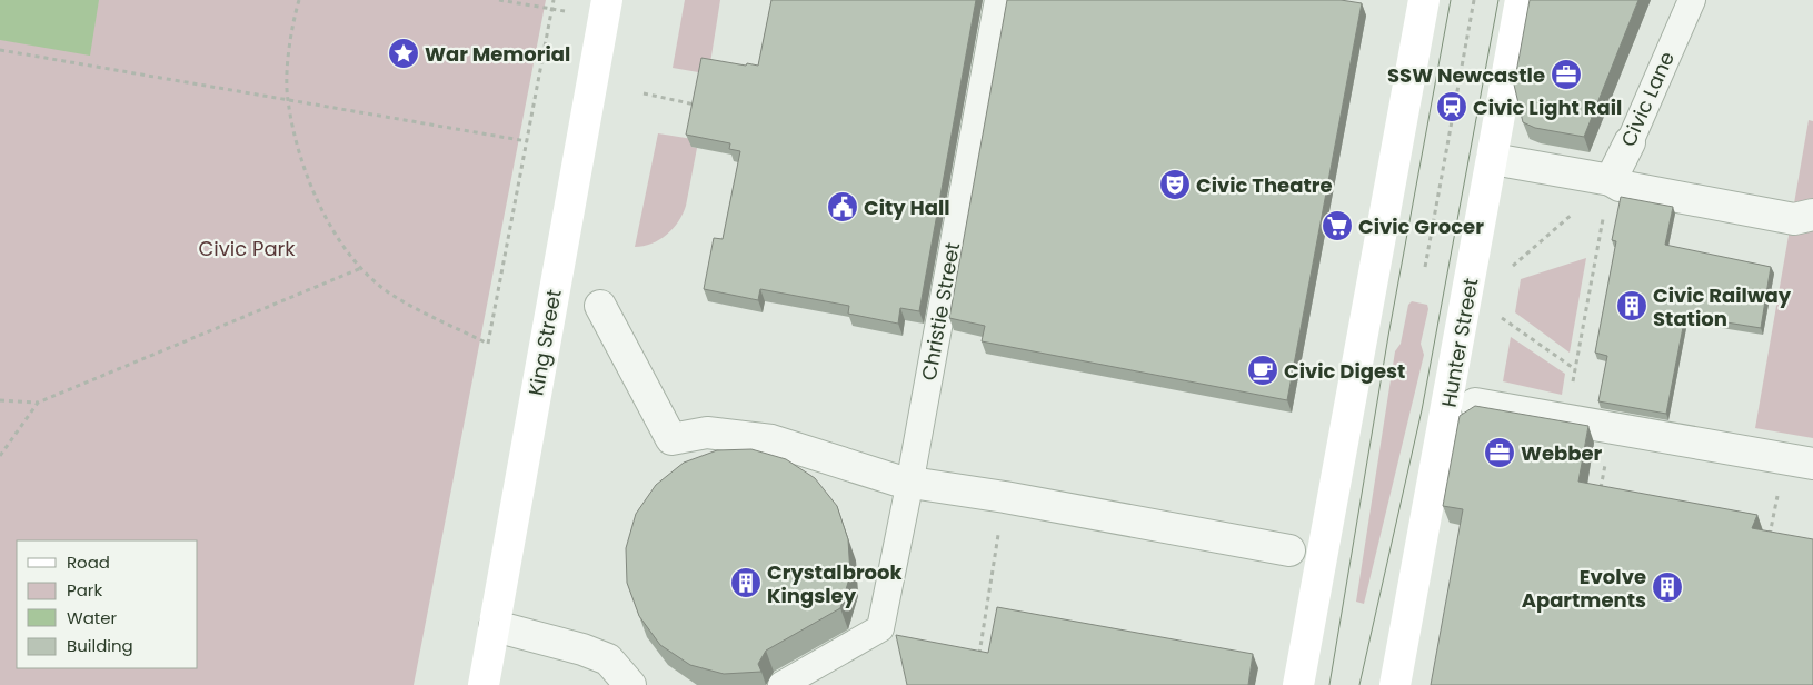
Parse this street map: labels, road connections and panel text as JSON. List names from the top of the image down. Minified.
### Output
{"streets":{"main road":["King Street","Hunter Street"],"street":["Civic Lane"],"lane":["Christie Street"]},"parks":["Civic Park"],"places":{"place":["War Memorial"],"office":["SSW Newcastle","Webber"],"station":["Civic Light Rail"],"theatre":["Civic Theatre"],"public building":["City Hall"],"supermarket":["Civic Grocer"],"building":["Civic Railway Station","Crystalbrook Kingsley","Evolve Apartments"],"cafe":["Civic Digest"]},"legend":["Road","Park","Water","Building"]}
